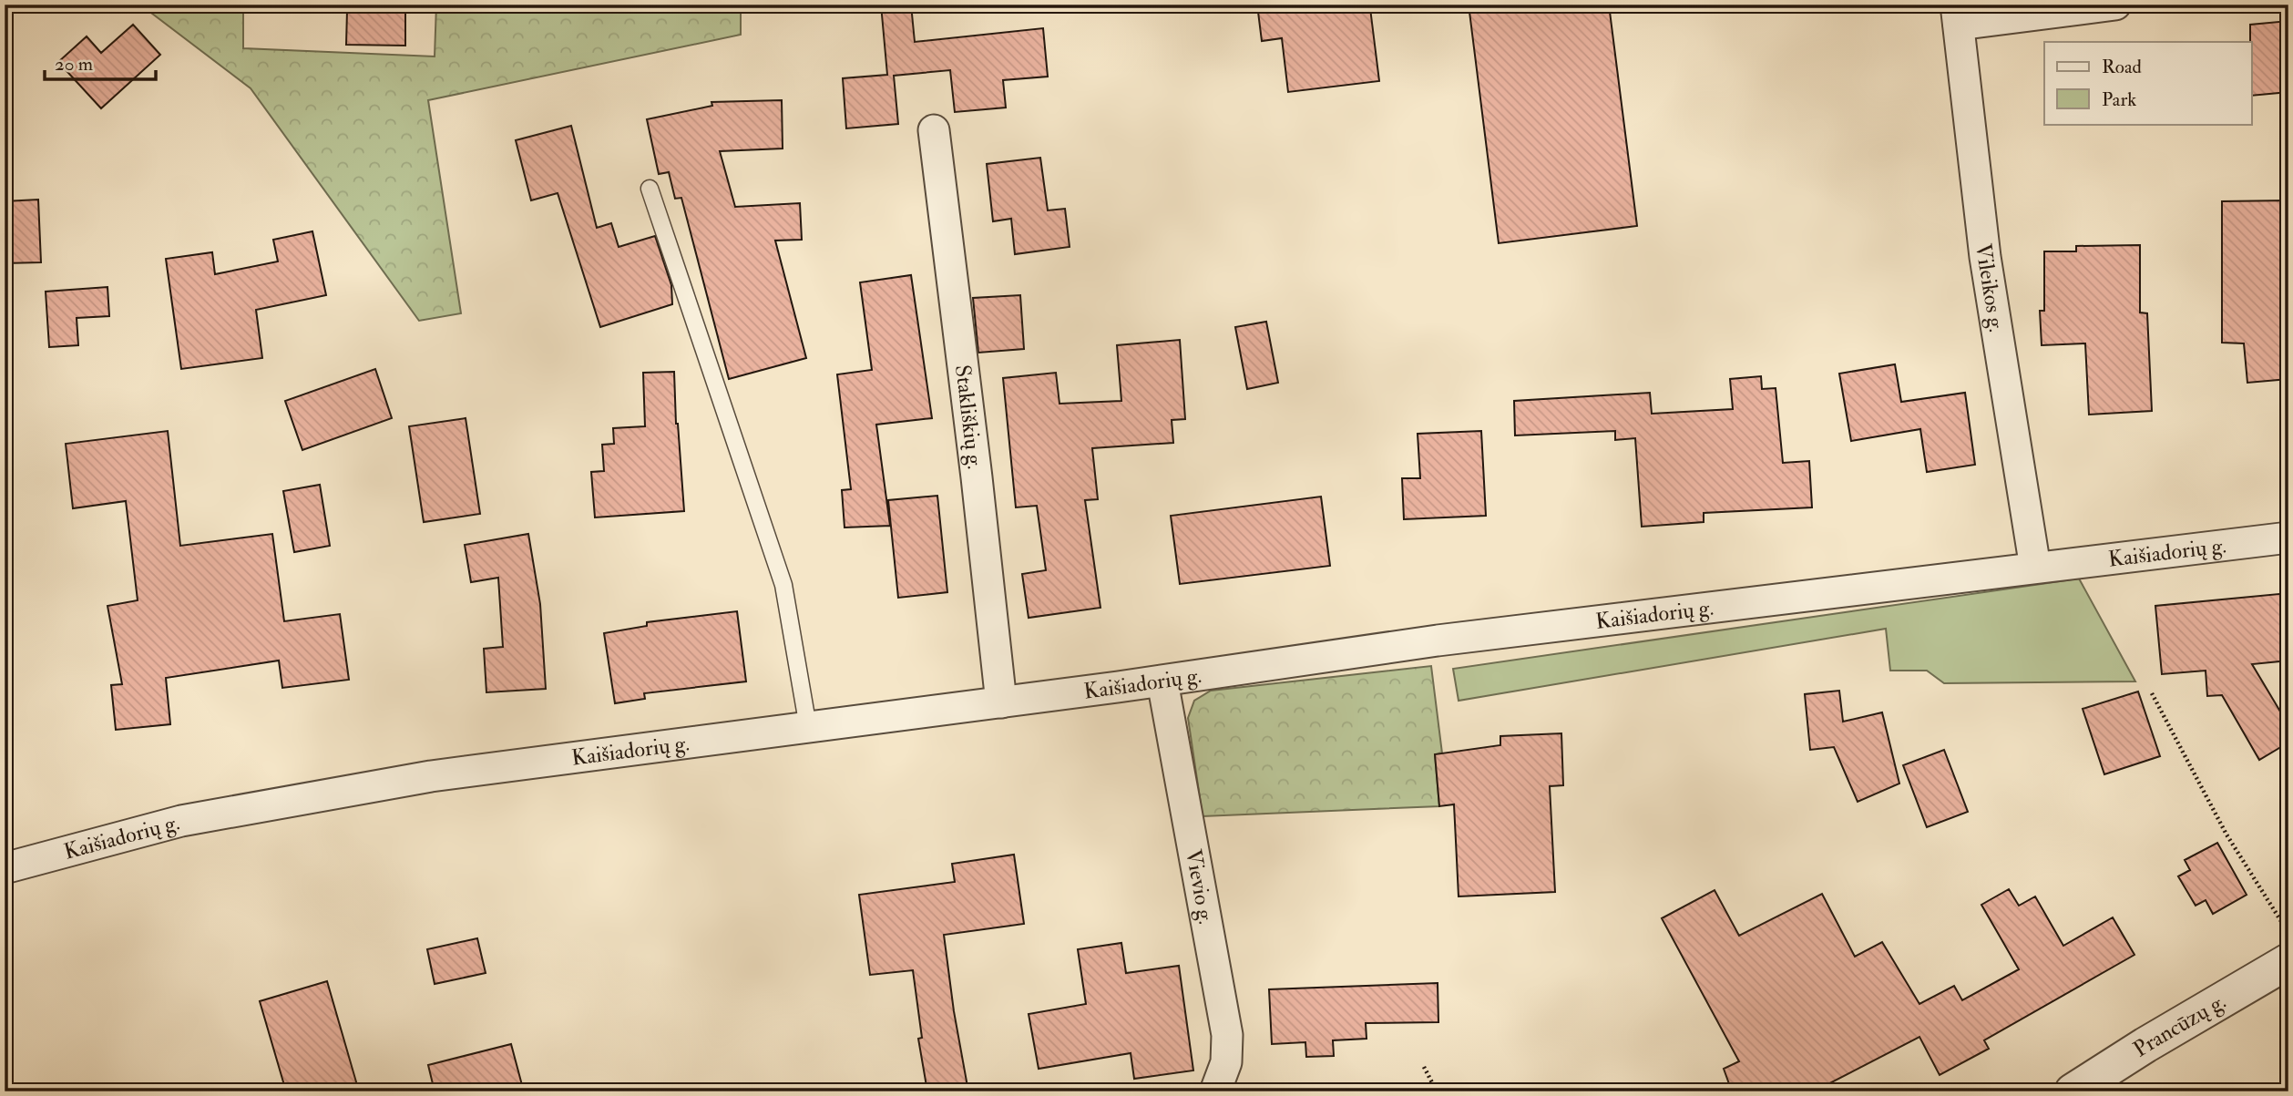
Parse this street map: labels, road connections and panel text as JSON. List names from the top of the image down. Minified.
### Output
{"streets":{"street":["Vileikos g.","Stakliškių g.","Kaišiadorių g.","Vievio g.","Prancūzų g."]},"crossings":[["Vileikos g.","Kaišiadorių g."],["Stakliškių g.","Kaišiadorių g."],["Kaišiadorių g.","Vievio g."]],"legend":["Road","Park"],"scale_bar":"20 m"}
